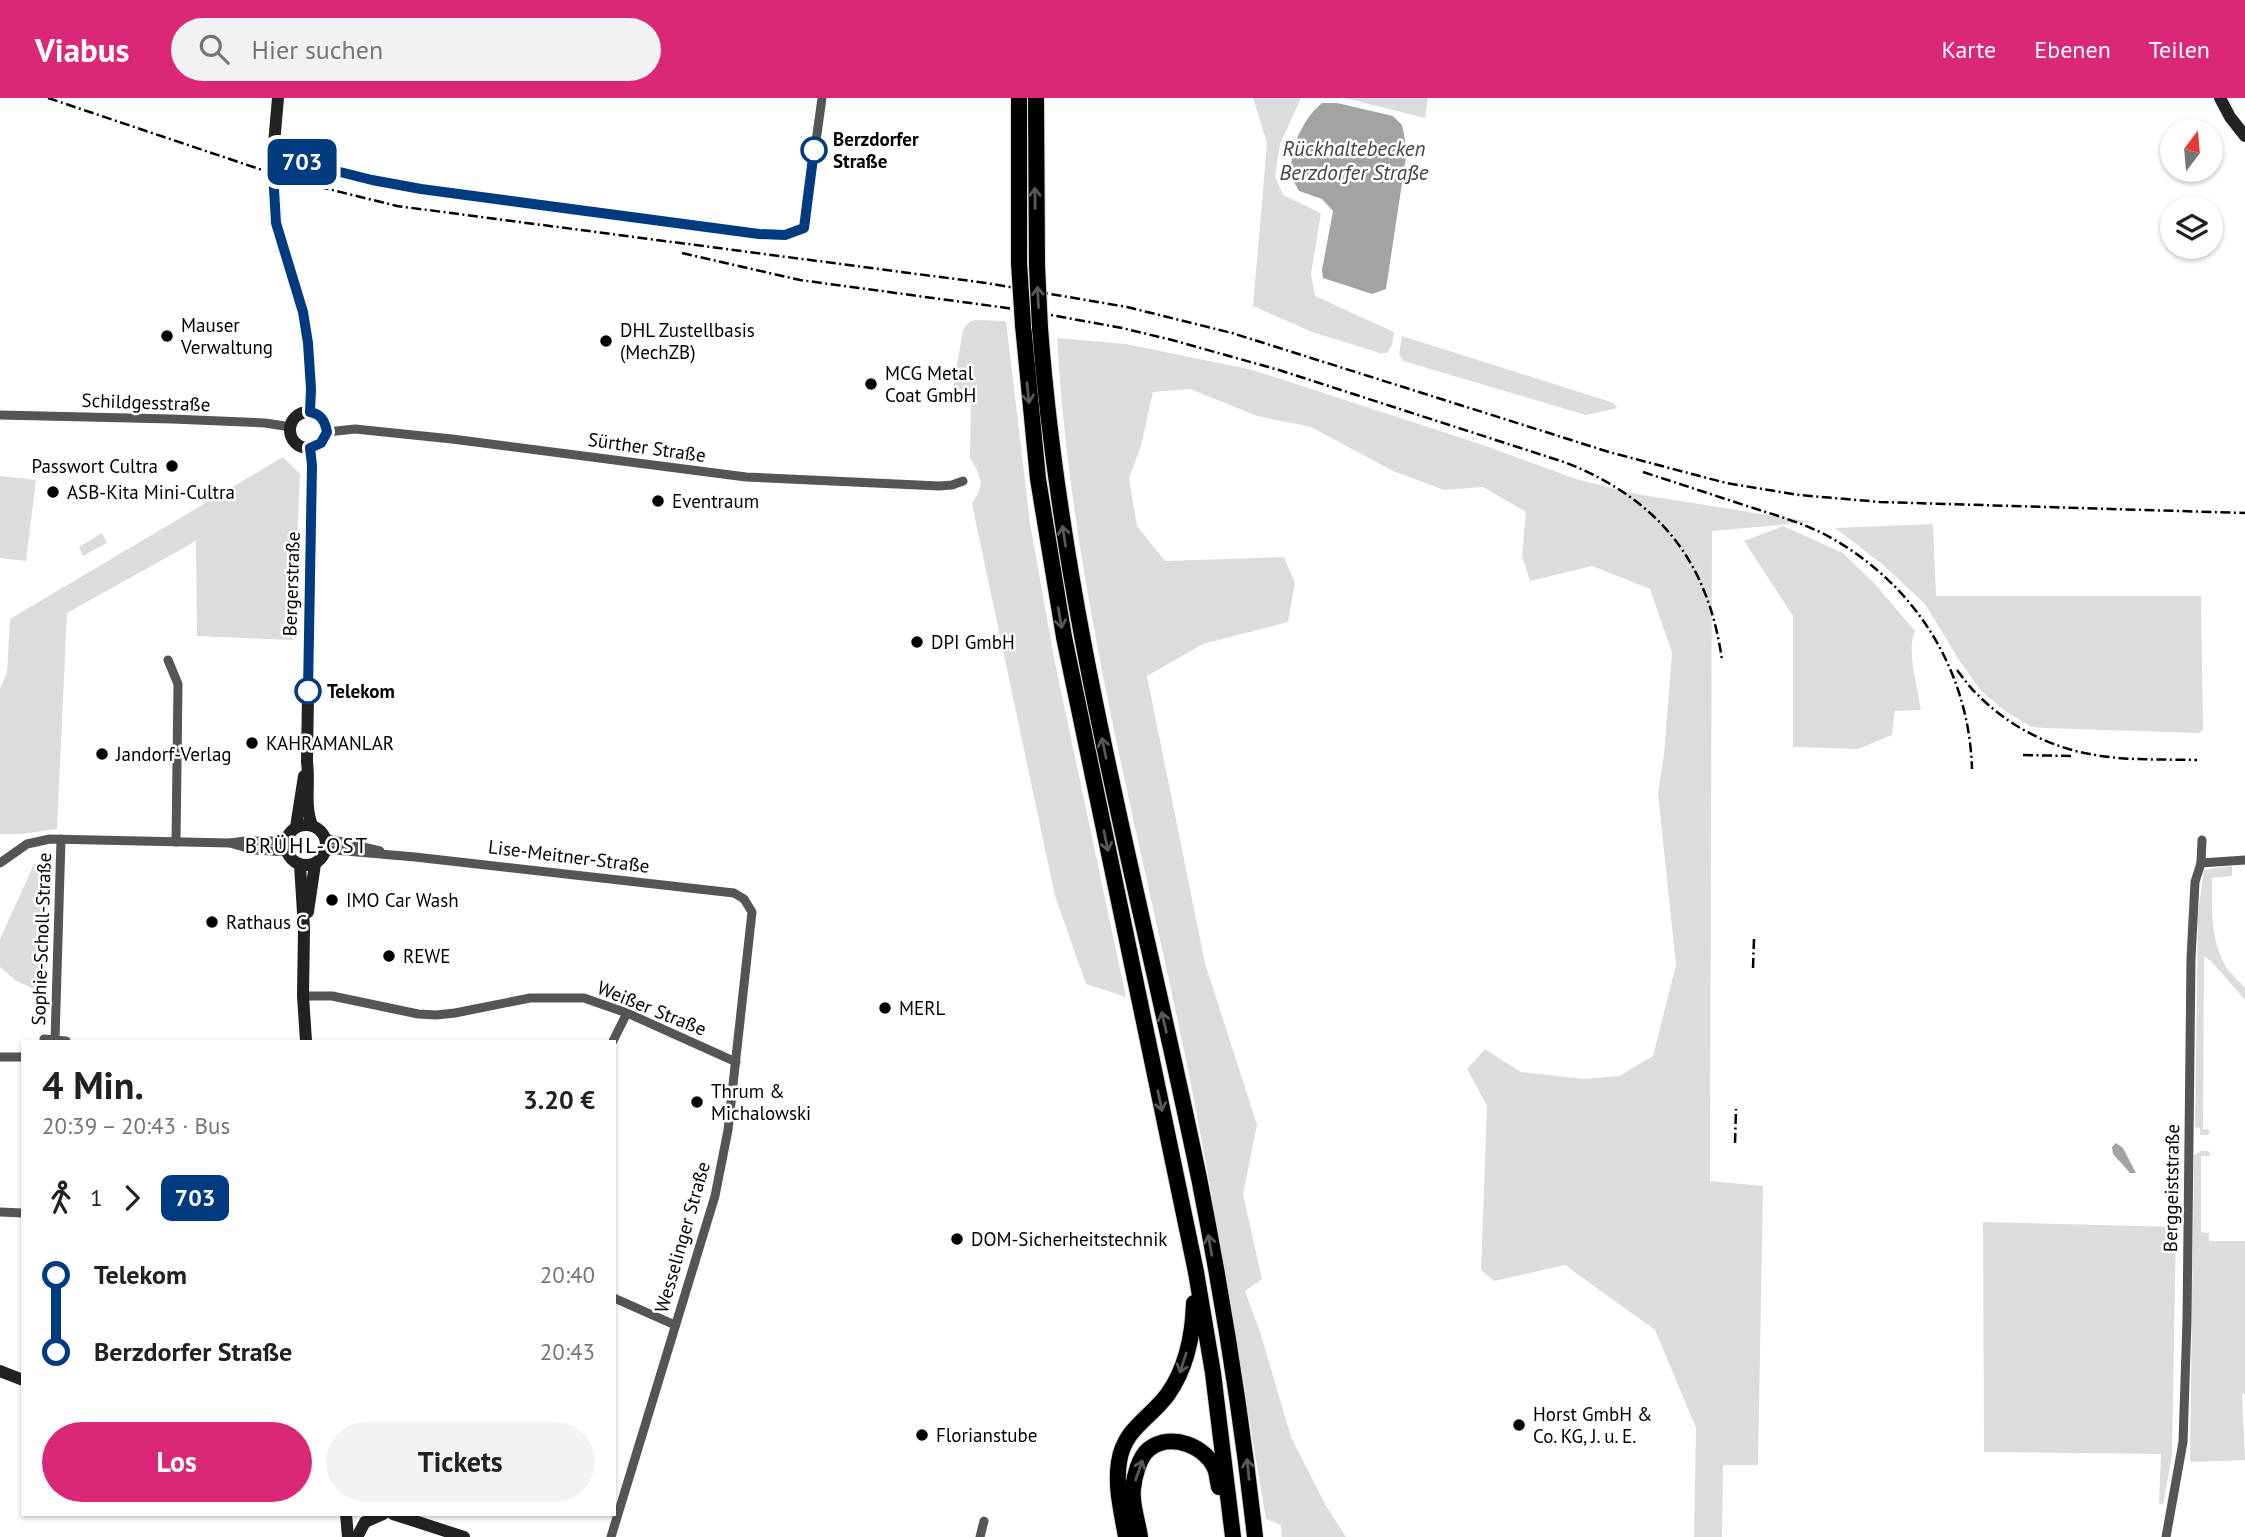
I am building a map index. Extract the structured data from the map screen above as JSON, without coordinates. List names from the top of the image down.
{
  "streets": {
    "street": [
      "Schildgesstraße",
      "Sürther Straße",
      "Bergerstraße",
      "Lise-Meitner-Straße",
      "Sophie-Scholl-Straße",
      "Weißer Straße",
      "Berggeiststraße",
      "Wesselinger Straße"
    ]
  },
  "crossings": [
    ["Schildgesstraße", "Sürther Straße"],
    ["Schildgesstraße", "Bergerstraße"],
    ["Sürther Straße", "Bergerstraße"],
    ["Bergerstraße", "Lise-Meitner-Straße"],
    ["Lise-Meitner-Straße", "Wesselinger Straße"],
    ["Weißer Straße", "Wesselinger Straße"]
  ],
  "districts": ["BRÜHL-OST"],
  "water": ["Rückhaltebecken Berzdorfer Straße"],
  "places": [
    "Berzdorfer Straße",
    "Mauser Verwaltung",
    "DHL Zustellbasis (MechZB)",
    "MCG Metal Coat GmbH",
    "Passwort Cultra",
    "ASB-Kita Mini-Cultra",
    "Eventraum",
    "DPI GmbH",
    "Telekom",
    "KAHRAMANLAR",
    "Jandorf-Verlag",
    "IMO Car Wash",
    "Rathaus C",
    "REWE",
    "MERL",
    "Thrum & Michalowski",
    "DOM-Sicherheitstechnik",
    "Horst GmbH & Co. KG, J. u. E.",
    "Florianstube"
  ],
  "lines": ["bus line 703"],
  "north": "top",
  "page": {
    "header": "Viabus",
    "search": "Hier suchen",
    "nav": ["Karte", "Ebenen", "Teilen"],
    "on_map": "703",
    "heading": ["4 Min.", "20:39 – 20:43 · Bus", "3.20 €"],
    "legs": ["1", "703"],
    "list": [
      {
        "name": "Telekom",
        "value": "20:40"
      },
      {
        "name": "Berzdorfer Straße",
        "value": "20:43"
      }
    ],
    "buttons": ["Los", "Tickets"]
  }
}
